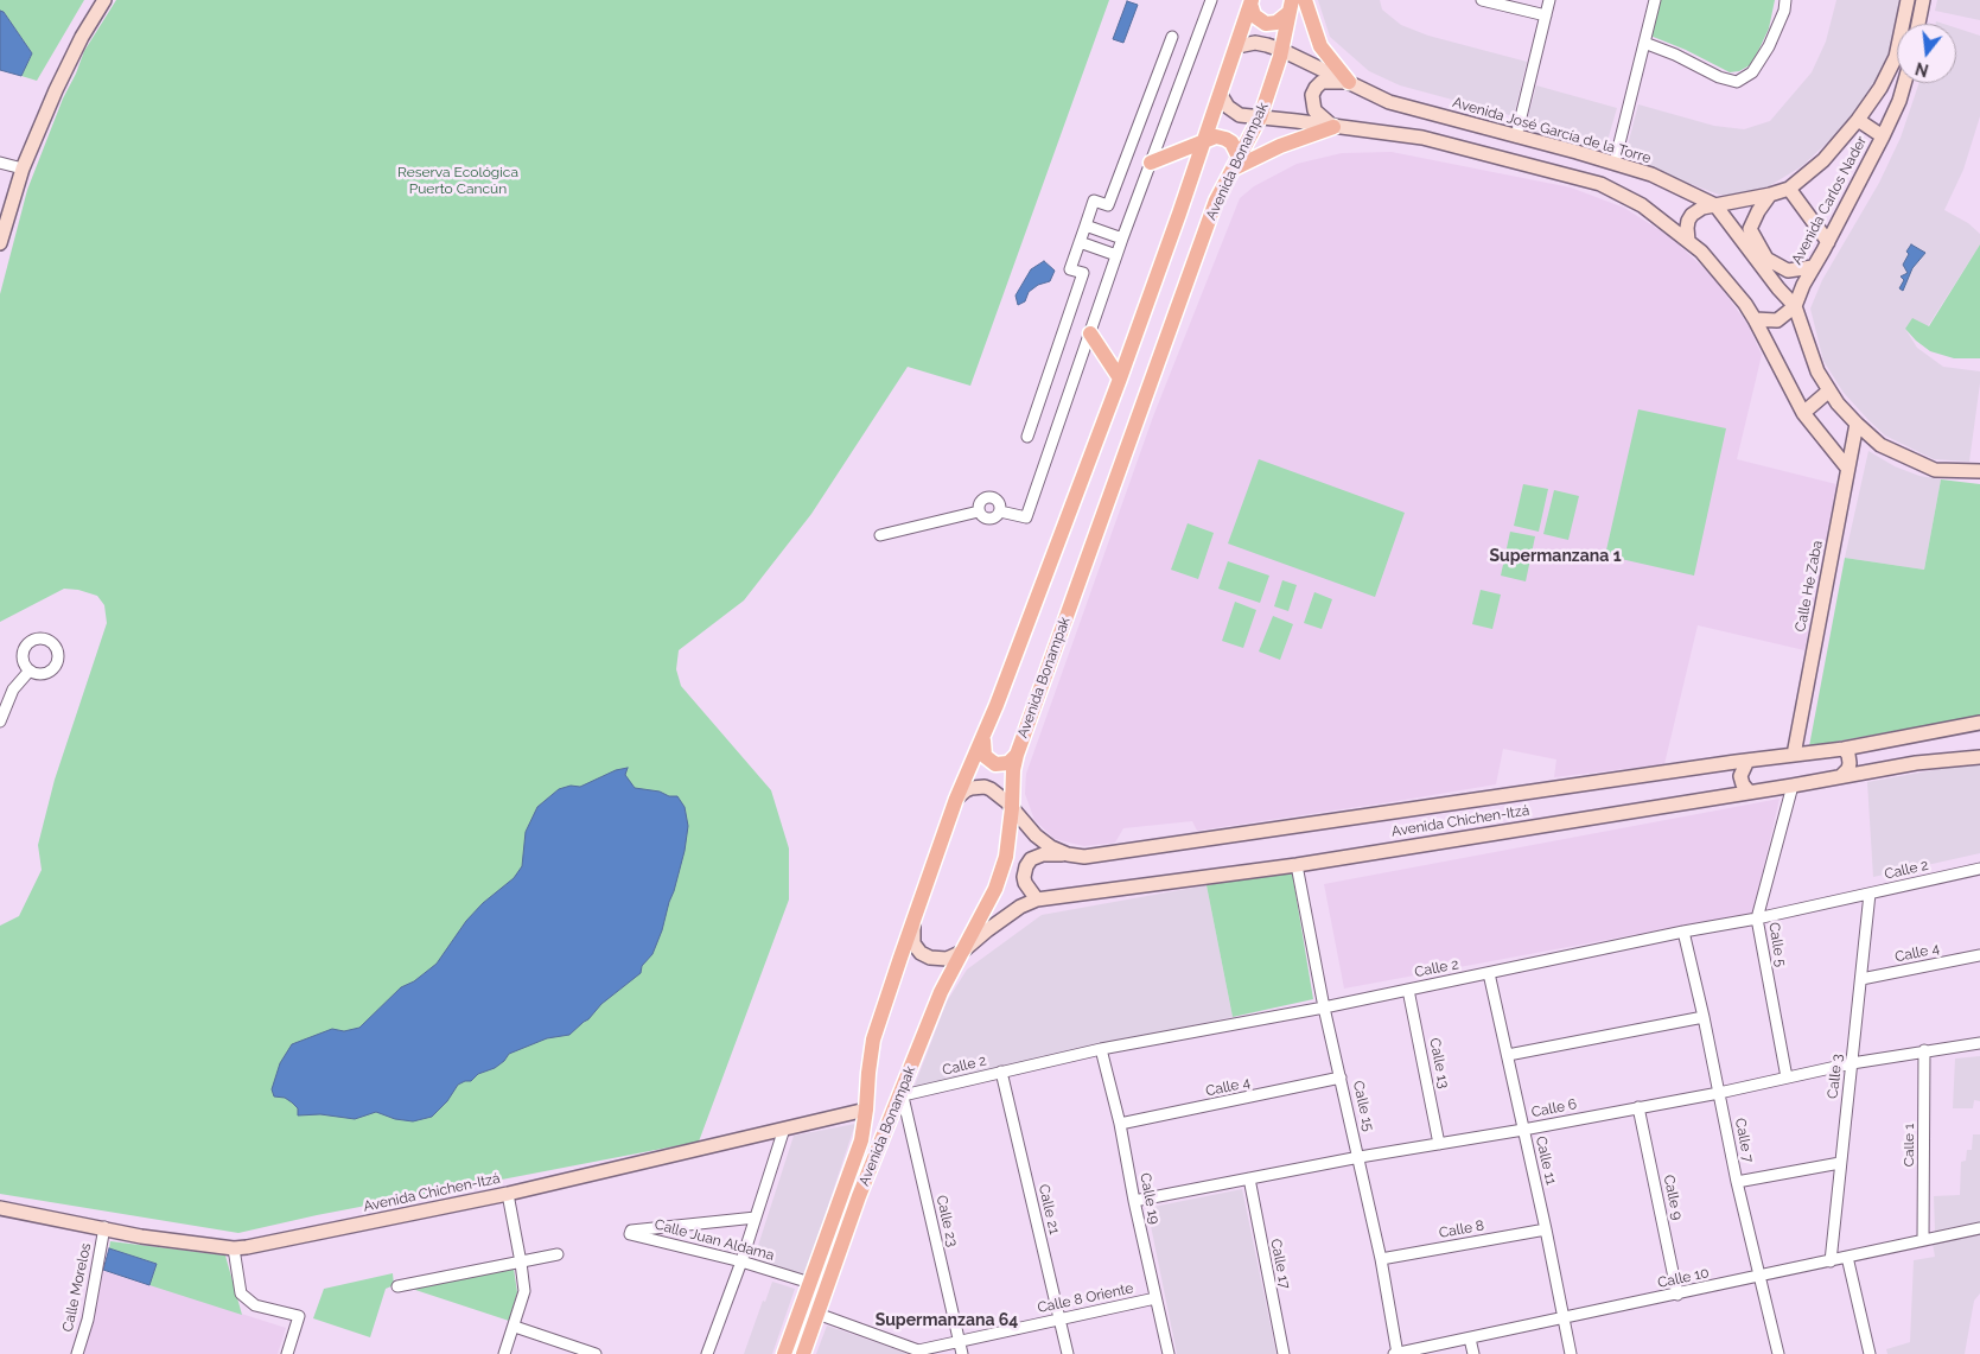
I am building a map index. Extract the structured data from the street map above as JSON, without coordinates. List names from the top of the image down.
{
  "streets": {
    "main road": ["Avenida Bonampak"],
    "street": [
      "Avenida José García de la Torre",
      "Avenida Carlos Nader",
      "Calle He Zaba",
      "Avenida Chichen-Itzá",
      "Calle 2",
      "Calle 5",
      "Calle 4",
      "Calle 13",
      "Calle 3",
      "Calle 15",
      "Calle 6",
      "Calle 7",
      "Calle 1",
      "Calle 11",
      "Calle 9",
      "Calle 19",
      "Calle 21",
      "Calle 23",
      "Calle 8",
      "Calle Juan Aldama",
      "Calle 17",
      "Calle 10",
      "Calle Morelos",
      "Calle 8 Oriente"
    ]
  },
  "crossings": [
    ["Avenida José García de la Torre", "Avenida Bonampak"],
    ["Avenida José García de la Torre", "Avenida Carlos Nader"],
    ["Avenida José García de la Torre", "Calle He Zaba"],
    ["Avenida Bonampak", "Avenida Chichen-Itzá"],
    ["Avenida Bonampak", "Calle 2"],
    ["Avenida Bonampak", "Calle 23"],
    ["Avenida Bonampak", "Calle Juan Aldama"],
    ["Avenida Bonampak", "Calle 8 Oriente"],
    ["Calle He Zaba", "Avenida Chichen-Itzá"],
    ["Avenida Chichen-Itzá", "Calle 5"],
    ["Avenida Chichen-Itzá", "Calle 15"],
    ["Avenida Chichen-Itzá", "Calle Morelos"],
    ["Calle 2", "Calle 5"],
    ["Calle 2", "Calle 13"],
    ["Calle 2", "Calle 3"],
    ["Calle 2", "Calle 15"],
    ["Calle 2", "Calle 7"],
    ["Calle 2", "Calle 11"],
    ["Calle 2", "Calle 19"],
    ["Calle 2", "Calle 21"],
    ["Calle 2", "Calle 23"],
    ["Calle 5", "Calle 6"],
    ["Calle 4", "Calle 3"],
    ["Calle 4", "Calle 15"],
    ["Calle 4", "Calle 19"],
    ["Calle 13", "Calle 6"],
    ["Calle 3", "Calle 6"],
    ["Calle 3", "Calle 10"],
    ["Calle 15", "Calle 6"],
    ["Calle 15", "Calle 8"],
    ["Calle 15", "Calle 10"],
    ["Calle 6", "Calle 7"],
    ["Calle 6", "Calle 1"],
    ["Calle 6", "Calle 11"],
    ["Calle 6", "Calle 9"],
    ["Calle 6", "Calle 19"],
    ["Calle 6", "Calle 17"],
    ["Calle 7", "Calle 10"],
    ["Calle 1", "Calle 10"],
    ["Calle 11", "Calle 8"],
    ["Calle 11", "Calle 10"],
    ["Calle 9", "Calle 10"],
    ["Calle 19", "Calle 8 Oriente"],
    ["Calle 21", "Calle 8 Oriente"],
    ["Calle 23", "Calle 8 Oriente"]
  ],
  "districts": ["Supermanzana 1", "Supermanzana 64"],
  "parks": ["Reserva Ecológica Puerto Cancún"],
  "north": "bottom"
}
